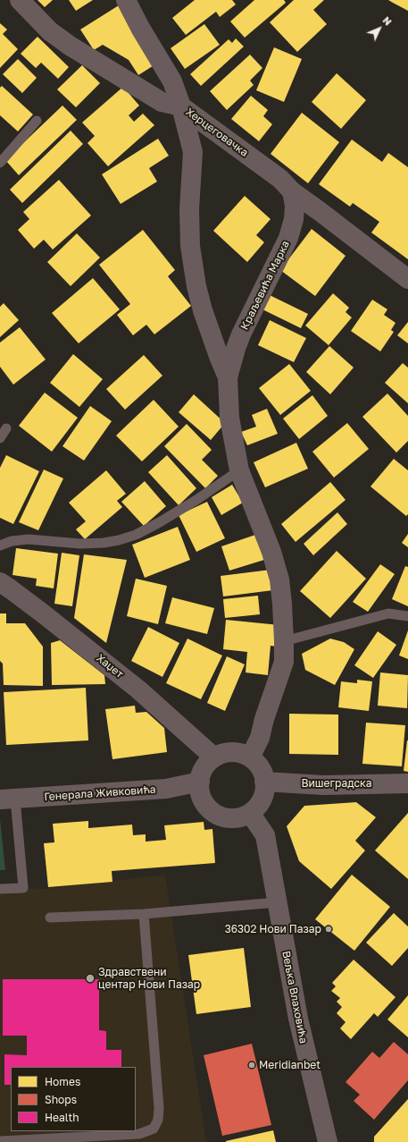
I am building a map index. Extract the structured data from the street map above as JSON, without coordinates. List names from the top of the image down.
{
  "streets": {
    "street": [
      "Херцеговачка",
      "Краљевића Марка",
      "Хаџет",
      "Вишеградска",
      "Генерала Живковића",
      "Вељка Влаховића"
    ]
  },
  "crossings": [
    ["Херцеговачка", "Краљевића Марка"],
    ["Краљевића Марка", "Хаџет"],
    ["Краљевића Марка", "Вишеградска"],
    ["Краљевића Марка", "Генерала Живковића"],
    ["Краљевића Марка", "Вељка Влаховића"],
    ["Хаџет", "Вишеградска"],
    ["Хаџет", "Генерала Живковића"],
    ["Хаџет", "Вељка Влаховића"],
    ["Вишеградска", "Генерала Живковића"],
    ["Вишеградска", "Вељка Влаховића"],
    ["Генерала Живковића", "Вељка Влаховића"]
  ],
  "places": ["36302 Нови Пазар", "Здравствени центар Нови Пазар", "Meridianbet"],
  "legend": ["Homes", "Shops", "Health"],
  "north": "top right"
}
